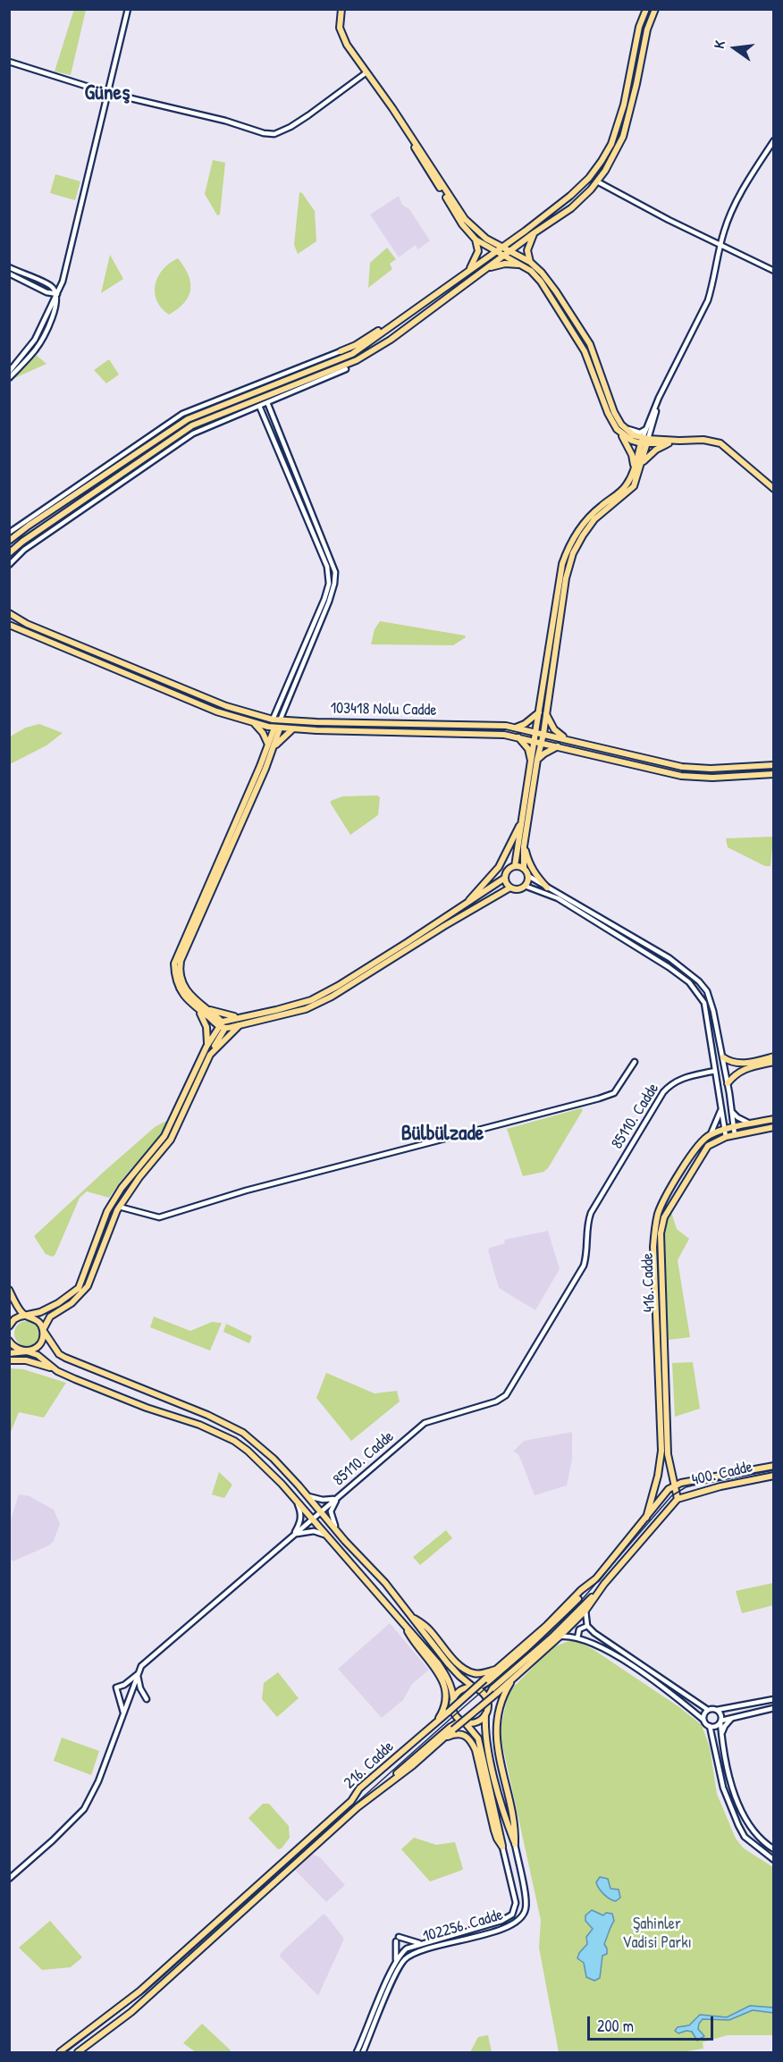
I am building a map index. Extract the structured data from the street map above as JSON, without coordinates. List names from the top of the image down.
{
  "streets": {
    "main road": [
      "103418 Nolu Cadde",
      "416. Cadde",
      "400. Cadde",
      "216. Cadde"
    ],
    "street": ["85110. Cadde", "102256. Cadde"]
  },
  "crossings": [
    ["416. Cadde", "400. Cadde"],
    ["416. Cadde", "216. Cadde"],
    ["400. Cadde", "216. Cadde"]
  ],
  "districts": ["Güneş", "Bülbülzade"],
  "parks": ["Şahinler Vadisi Parkı"],
  "scale_bar": "200 m",
  "north": "left"
}
